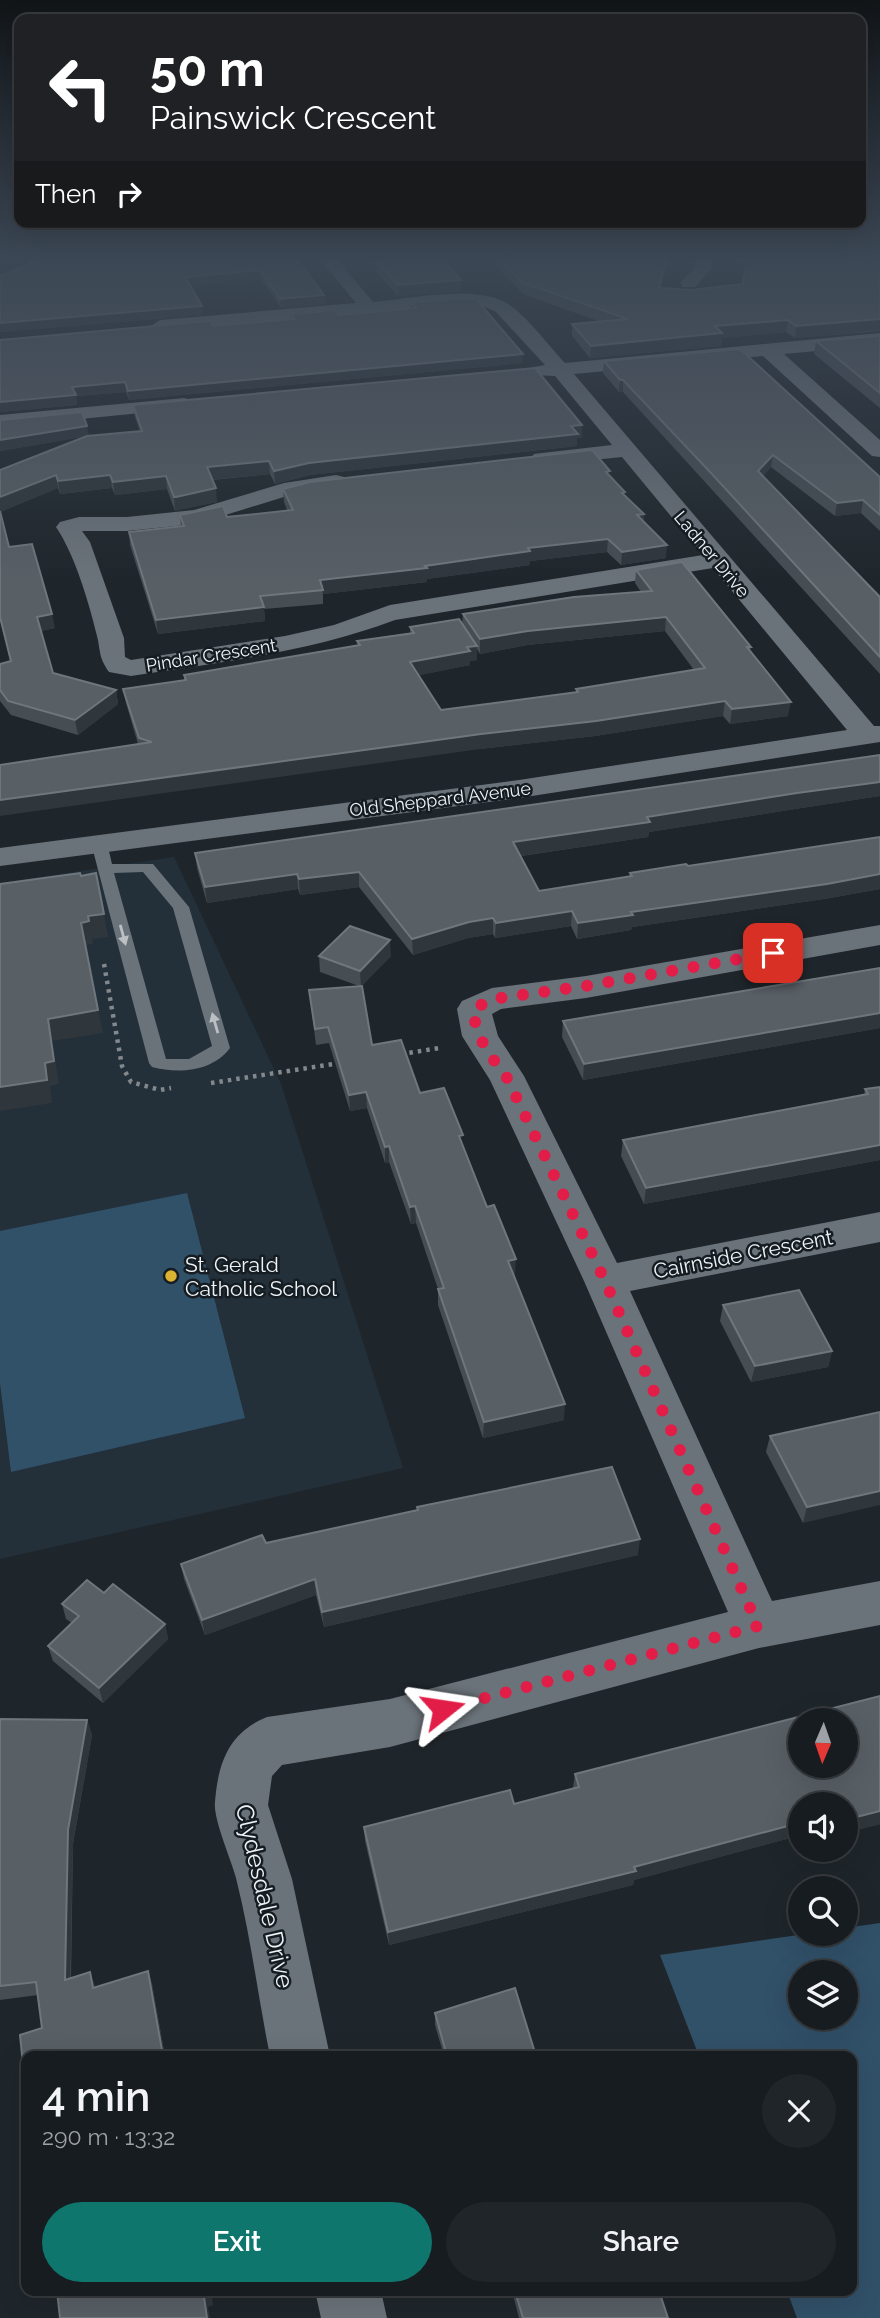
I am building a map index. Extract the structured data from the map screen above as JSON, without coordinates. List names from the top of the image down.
{
  "streets": {
    "street": [
      "Ladner Drive",
      "Pindar Crescent",
      "Old Sheppard Avenue",
      "Cairnside Crescent",
      "Clydesdale Drive"
    ]
  },
  "crossings": [
    ["Ladner Drive", "Pindar Crescent"],
    ["Ladner Drive", "Old Sheppard Avenue"]
  ],
  "places": ["St. Gerald Catholic School"],
  "north": "bottom",
  "page": {
    "turn": ["50 m", "Painswick Crescent"],
    "then": "Then",
    "heading": ["4 min", "290 m · 13:32"],
    "buttons": ["Exit", "Share"]
  }
}
